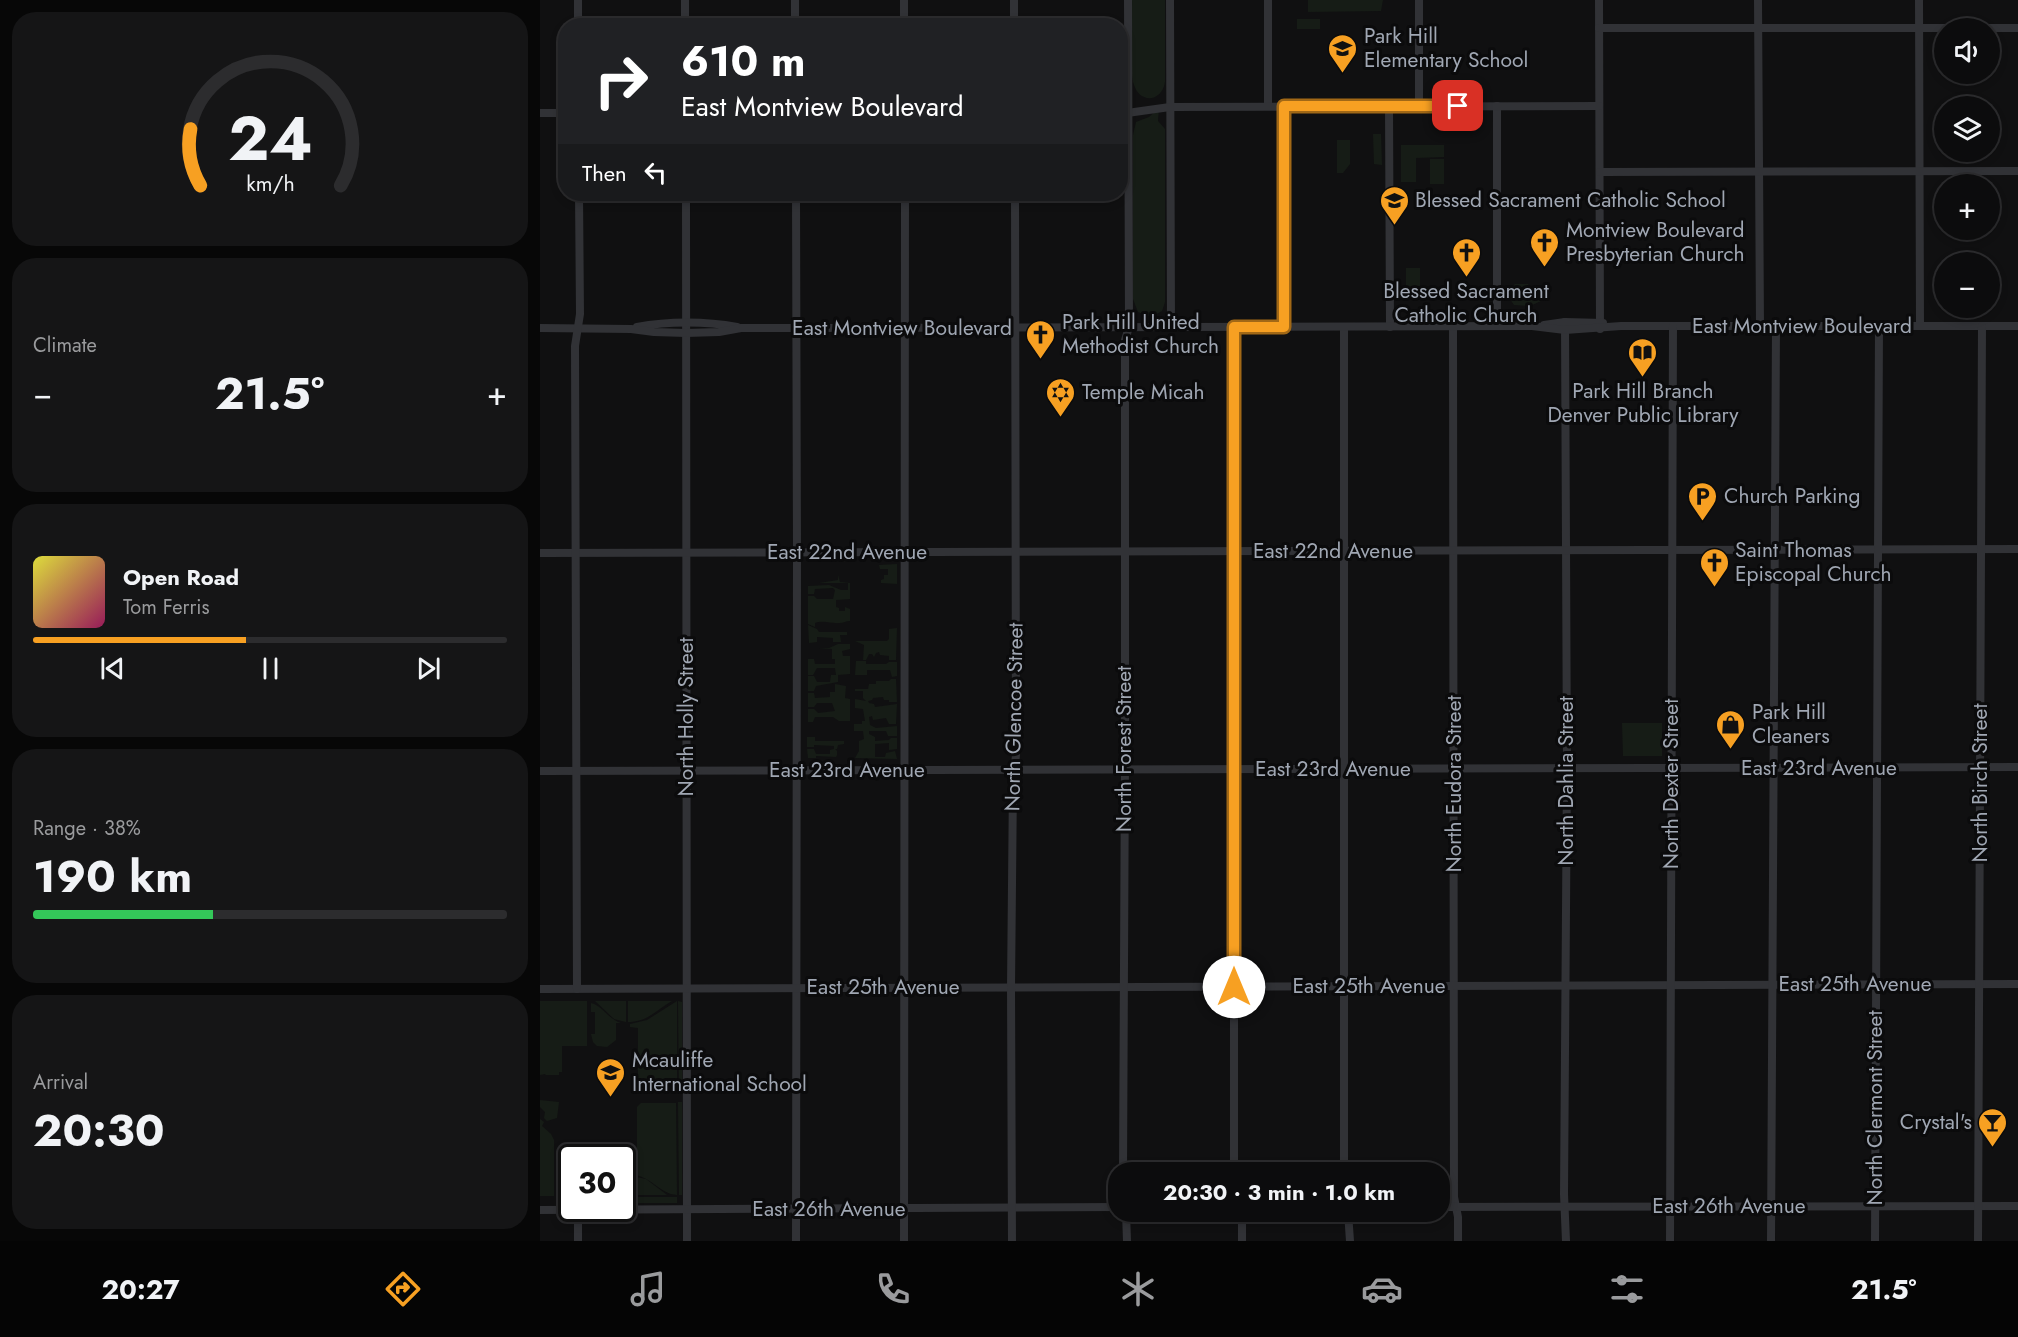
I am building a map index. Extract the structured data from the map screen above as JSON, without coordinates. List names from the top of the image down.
{
  "streets": {
    "street": [
      "East Montview Boulevard",
      "East 22nd Avenue",
      "North Holly Street",
      "North Glencoe Street",
      "North Forest Street",
      "East 23rd Avenue",
      "North Dahlia Street",
      "North Birch Street",
      "North Eudora Street",
      "North Dexter Street",
      "East 25th Avenue",
      "North Clermont Street",
      "East 26th Avenue"
    ]
  },
  "crossings": [
    ["East Montview Boulevard", "North Holly Street"],
    ["East Montview Boulevard", "North Glencoe Street"],
    ["East Montview Boulevard", "North Forest Street"],
    ["East Montview Boulevard", "North Dahlia Street"],
    ["East Montview Boulevard", "North Birch Street"],
    ["East Montview Boulevard", "North Eudora Street"],
    ["East Montview Boulevard", "North Dexter Street"],
    ["East Montview Boulevard", "North Clermont Street"],
    ["East 22nd Avenue", "North Holly Street"],
    ["East 22nd Avenue", "North Glencoe Street"],
    ["East 22nd Avenue", "North Forest Street"],
    ["East 22nd Avenue", "North Dahlia Street"],
    ["East 22nd Avenue", "North Birch Street"],
    ["East 22nd Avenue", "North Eudora Street"],
    ["East 22nd Avenue", "North Dexter Street"],
    ["East 22nd Avenue", "North Clermont Street"],
    ["North Holly Street", "East 23rd Avenue"],
    ["North Holly Street", "East 25th Avenue"],
    ["North Holly Street", "East 26th Avenue"],
    ["North Glencoe Street", "East 23rd Avenue"],
    ["North Glencoe Street", "East 25th Avenue"],
    ["North Glencoe Street", "East 26th Avenue"],
    ["North Forest Street", "East 23rd Avenue"],
    ["North Forest Street", "East 25th Avenue"],
    ["East 23rd Avenue", "North Dahlia Street"],
    ["East 23rd Avenue", "North Birch Street"],
    ["East 23rd Avenue", "North Eudora Street"],
    ["East 23rd Avenue", "North Dexter Street"],
    ["East 23rd Avenue", "North Clermont Street"],
    ["North Dahlia Street", "East 25th Avenue"],
    ["North Dahlia Street", "East 26th Avenue"],
    ["North Birch Street", "East 25th Avenue"],
    ["North Birch Street", "East 26th Avenue"],
    ["North Eudora Street", "East 25th Avenue"],
    ["North Eudora Street", "East 26th Avenue"],
    ["North Dexter Street", "East 25th Avenue"],
    ["North Dexter Street", "East 26th Avenue"],
    ["East 25th Avenue", "North Clermont Street"],
    ["North Clermont Street", "East 26th Avenue"]
  ],
  "places": {
    "school or university": ["Park Hill Elementary School", "Blessed Sacrament Catholic School", "Mcauliffe International School"],
    "church": [
      "Montview Boulevard Presbyterian Church",
      "Blessed Sacrament Catholic Church",
      "Park Hill United Methodist Church",
      "Saint Thomas Episcopal Church"
    ],
    "library": ["Park Hill Branch Denver Public Library"],
    "synagogue": ["Temple Micah"],
    "parking": ["Church Parking"],
    "shop": ["Park Hill Cleaners"],
    "bar": ["Crystal's"]
  },
  "page": {
    "map_buttons": ["+", "−"],
    "turn": ["610 m", "East Montview Boulevard"],
    "then": "Then",
    "tile": [
      "Climate",
      ["Range · 38%", "190 km"],
      ["Arrival", "20:30"]
    ],
    "heat": ["−", "21.5°", "+"],
    "song": ["Open Road", "Tom Ferris"],
    "limit": "30",
    "trip": "20:30 · 3 min · 1.0 km",
    "tabs": ["20:27", "21.5°"],
    "gauge": ["24", "km/h"]
  }
}
